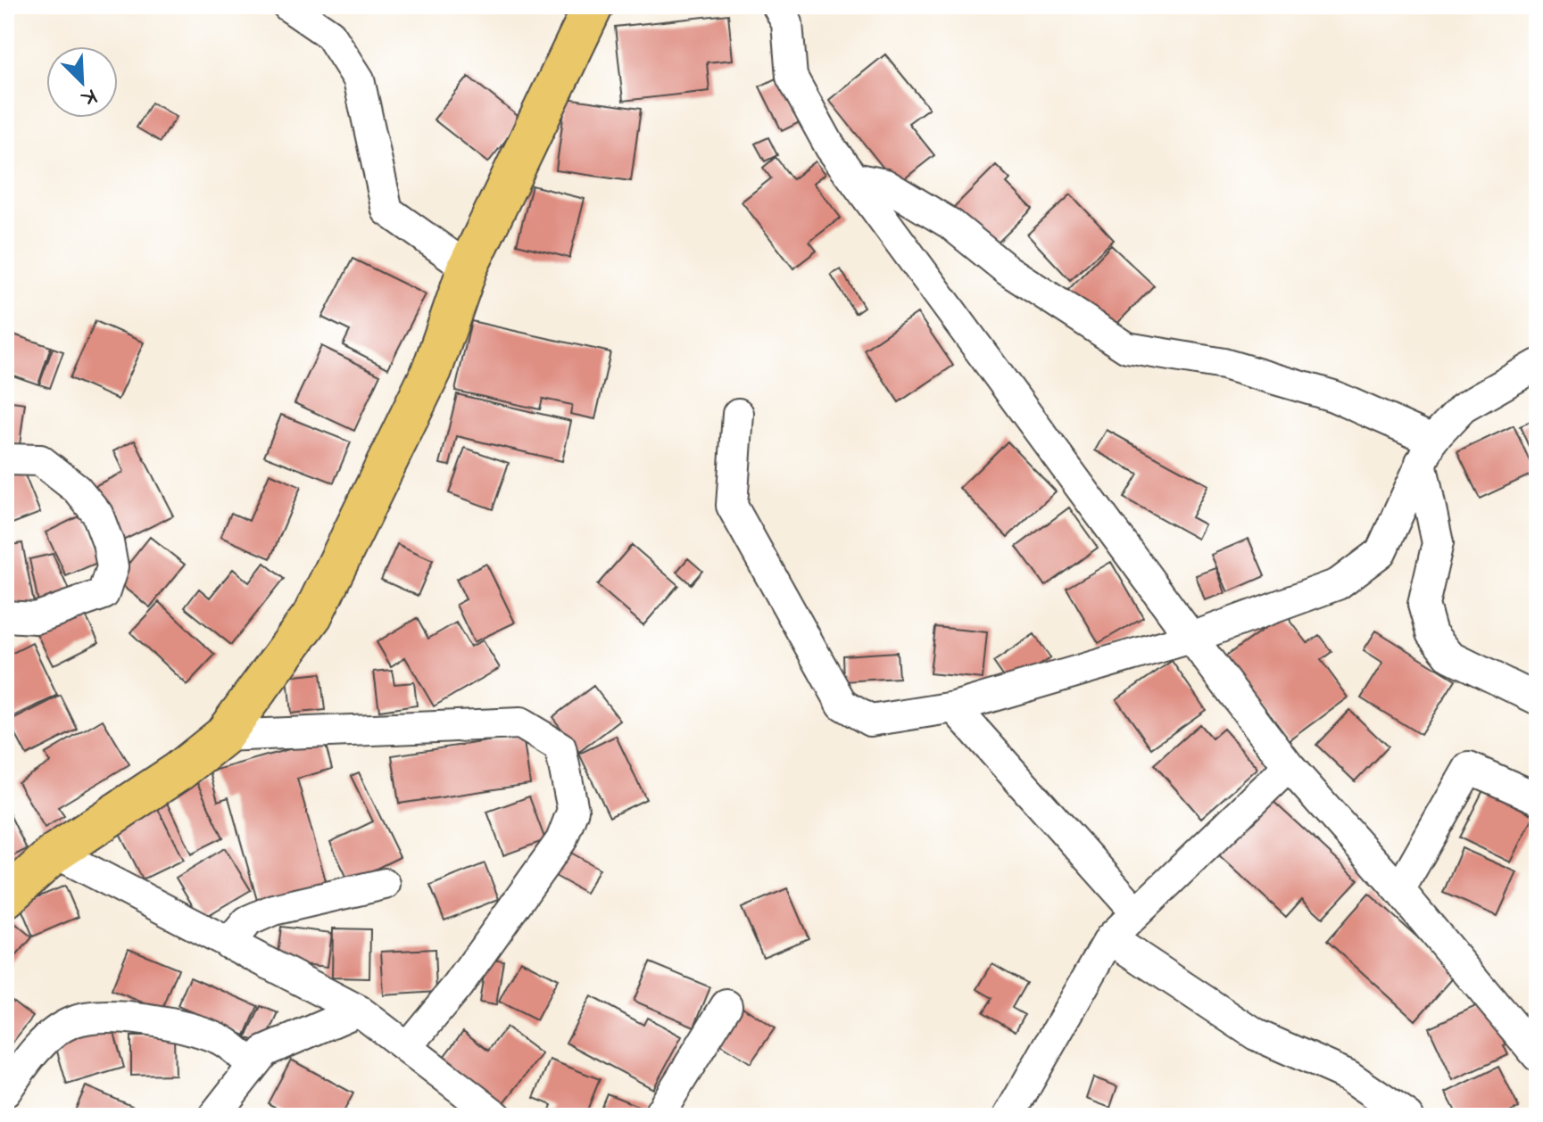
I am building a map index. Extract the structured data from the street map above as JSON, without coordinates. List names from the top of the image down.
{
  "north": "bottom right"
}
